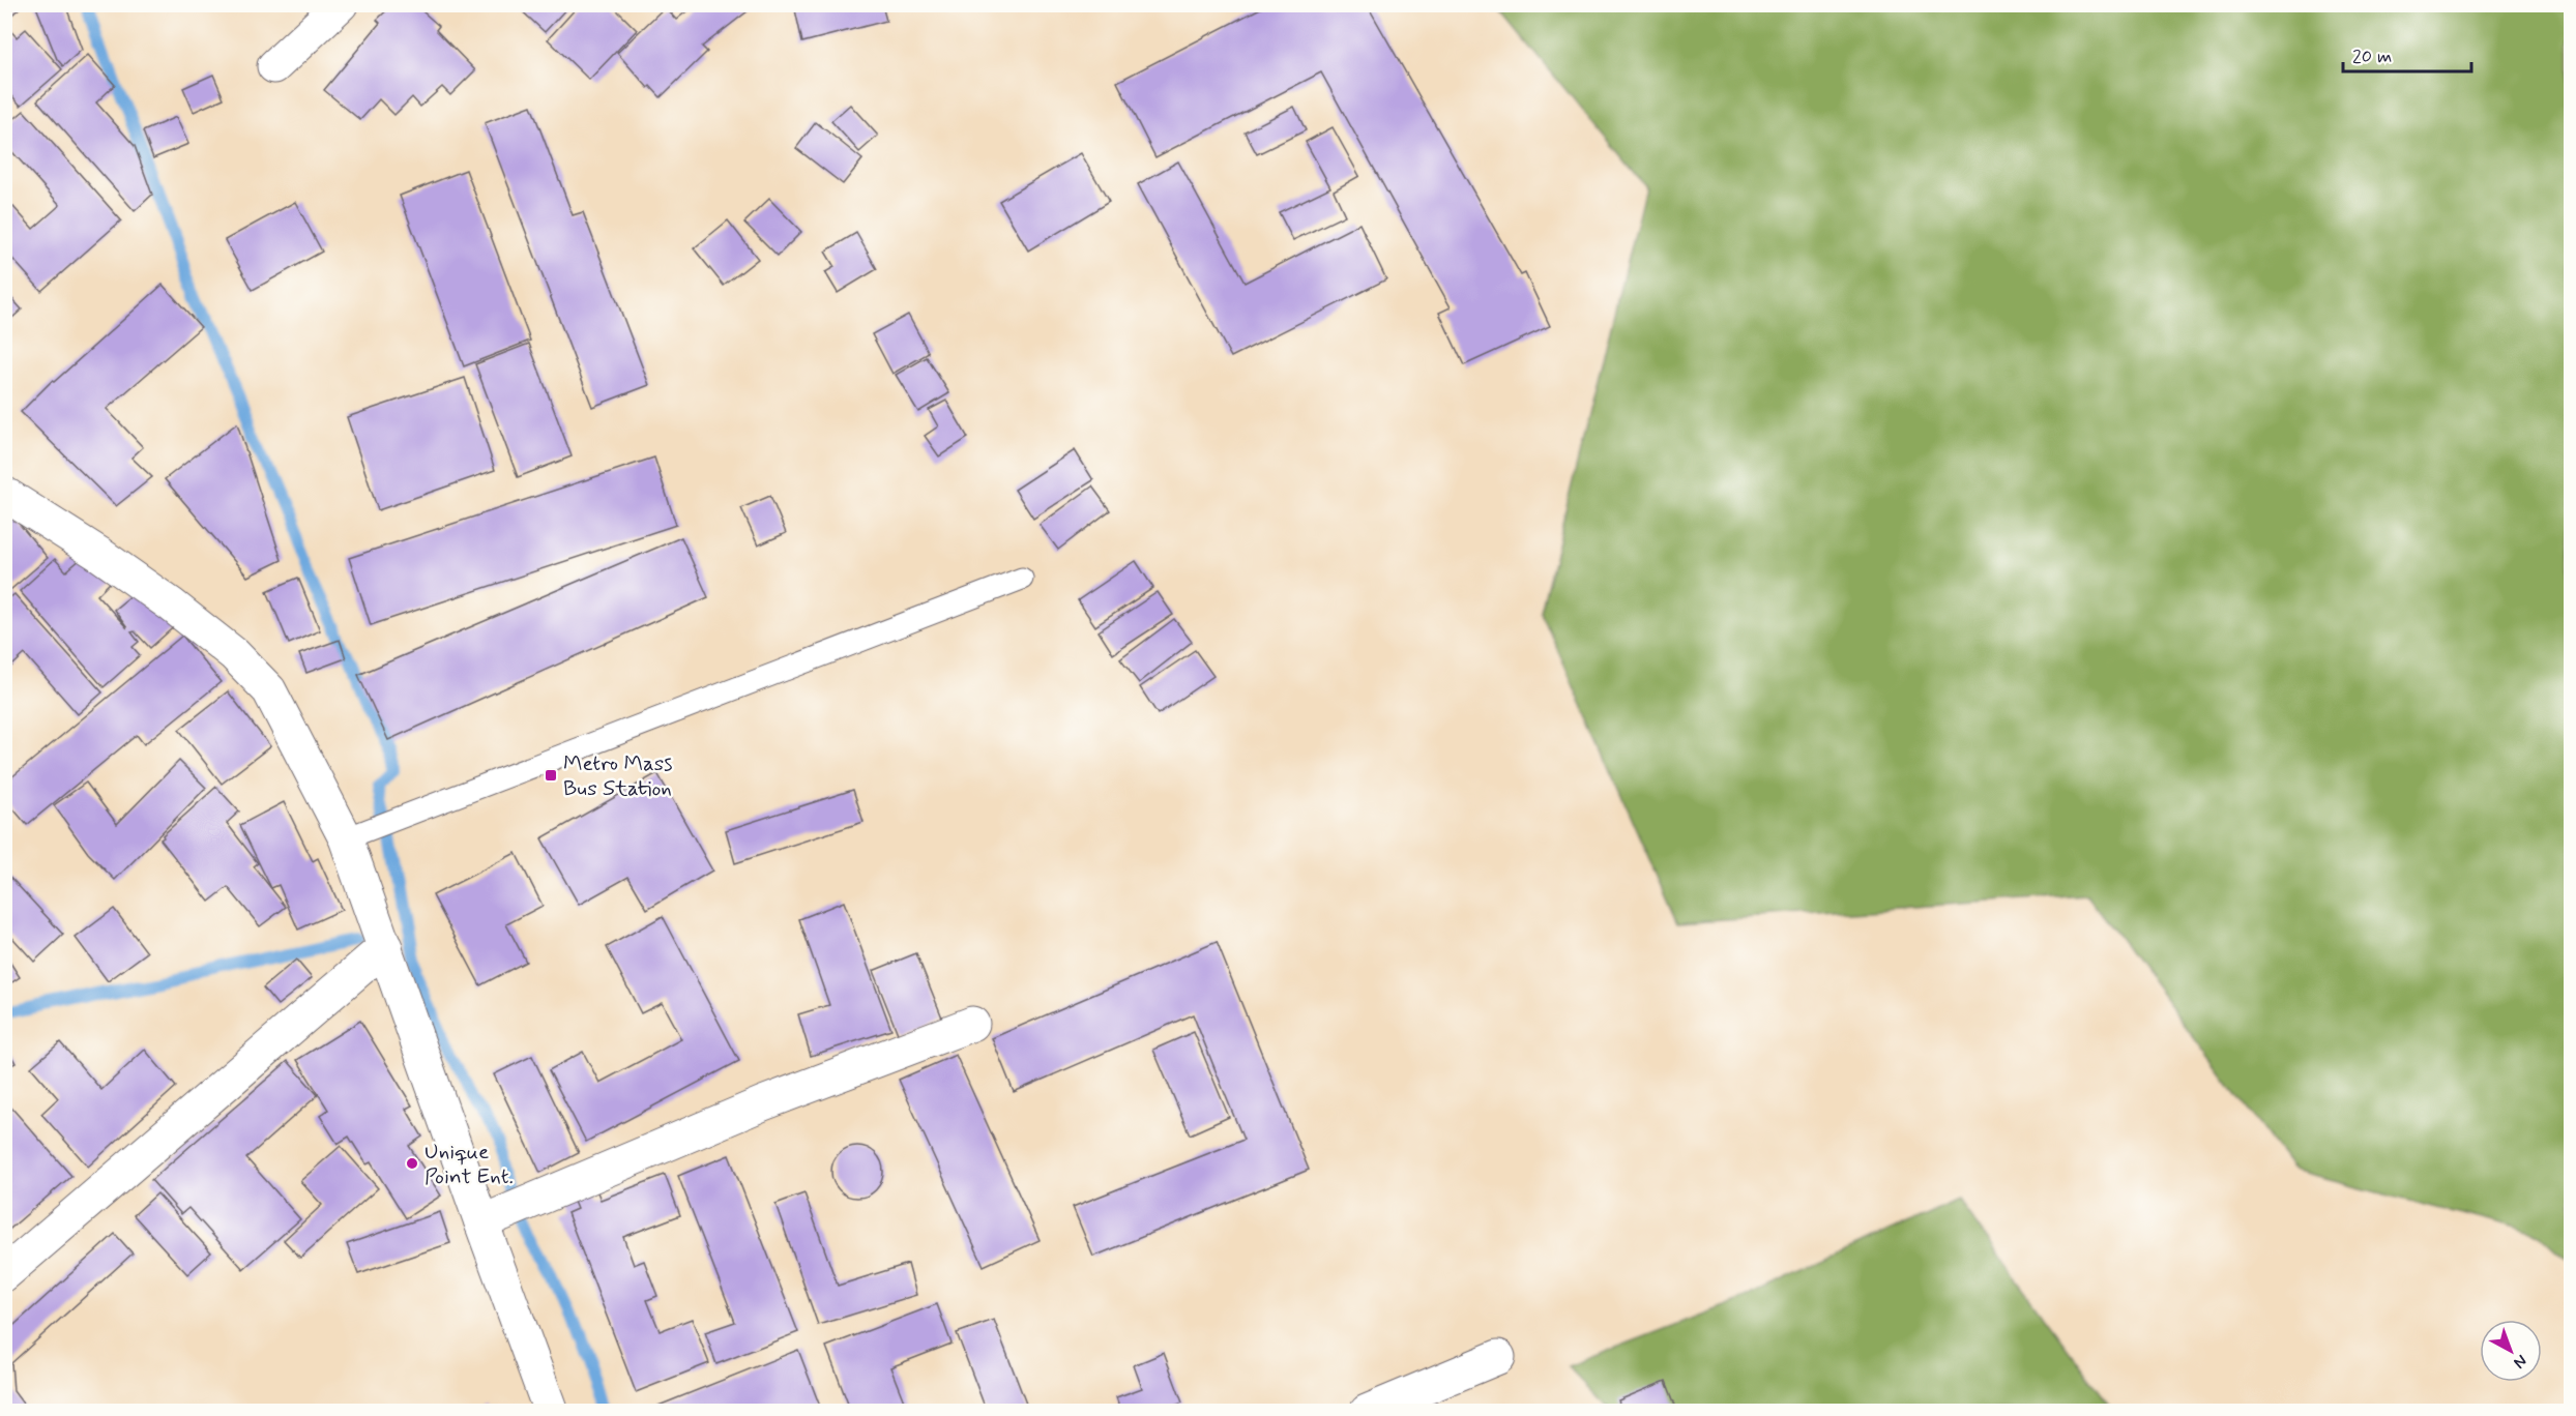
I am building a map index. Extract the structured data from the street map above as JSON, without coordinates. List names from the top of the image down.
{
  "places": {
    "transit": ["Metro Mass Bus Station"],
    "other": ["Unique Point Ent."]
  },
  "scale_bar": "20 m",
  "north": "bottom right"
}
